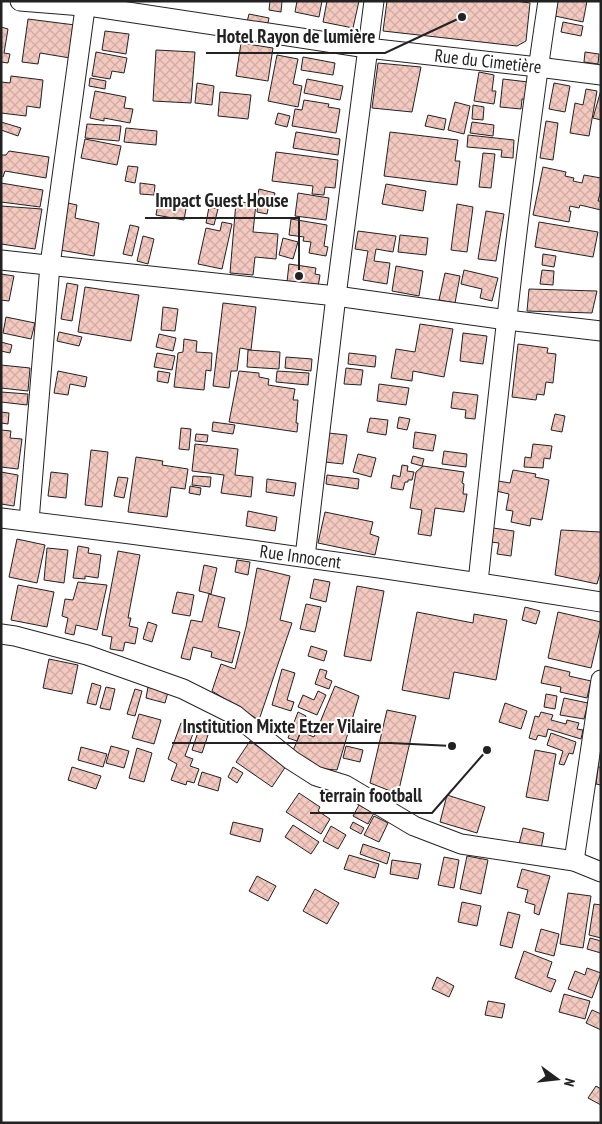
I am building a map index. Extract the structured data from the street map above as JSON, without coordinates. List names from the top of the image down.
{
  "streets": {
    "street": ["Rue du Cimetière", "Rue Innocent"]
  },
  "places": [
    "Hotel Rayon de lumière",
    "Impact Guest House",
    "Institution Mixte Etzer Vilaire",
    "terrain football"
  ],
  "north": "right"
}
